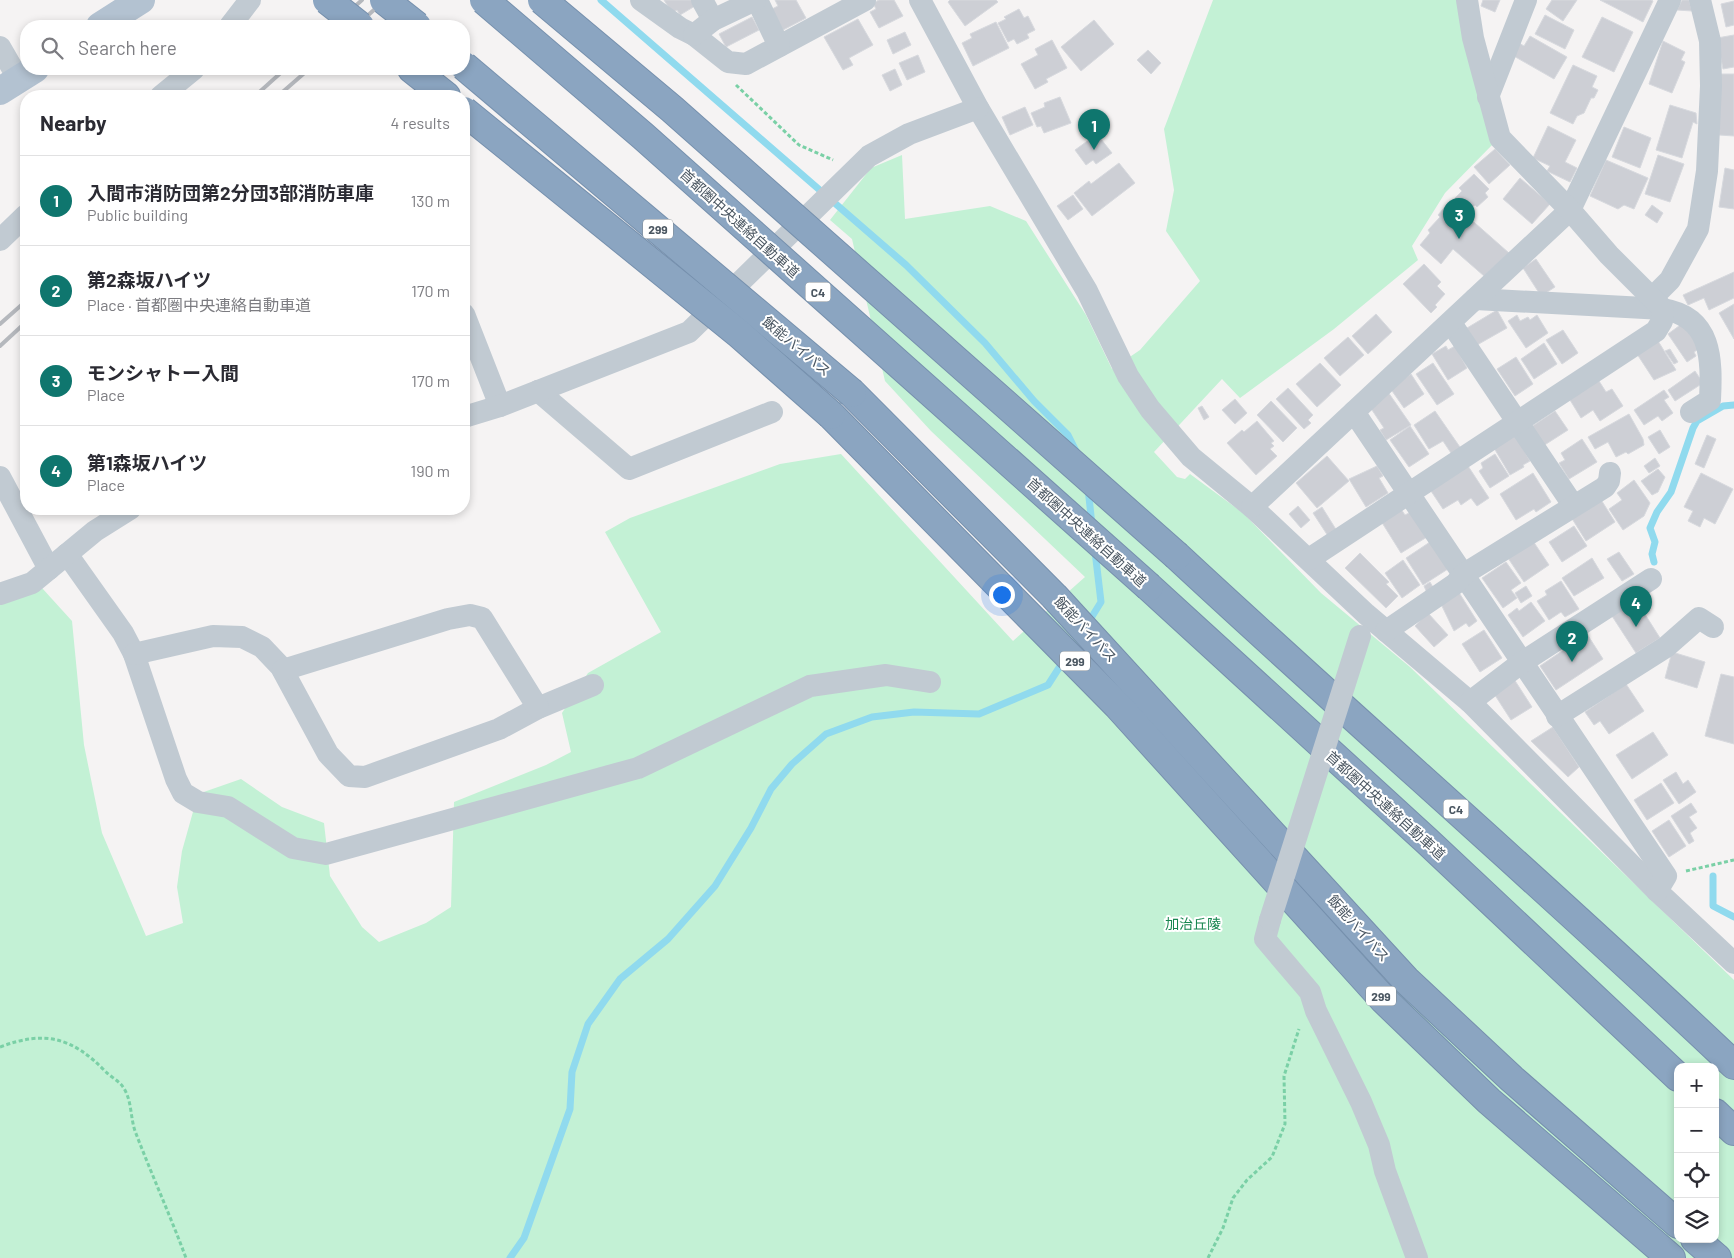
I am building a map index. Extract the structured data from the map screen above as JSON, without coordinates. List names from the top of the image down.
{
  "streets": {
    "highway": [
      "首都圏中央連絡自動車道",
      "299",
      "C4",
      "飯能バイパス"
    ]
  },
  "parks": ["加治丘陵"],
  "page": {
    "search": "Search here",
    "heading": ["Nearby", "4 results"],
    "pins": [
      "1",
      "3",
      "4",
      "2"
    ],
    "list": [
      {
        "mark": "1",
        "name": "入間市消防団第2分団3部消防車庫",
        "note": "Public building",
        "value": "130 m"
      },
      {
        "mark": "2",
        "name": "第2森坂ハイツ",
        "note": "Place · 首都圏中央連絡自動車道",
        "value": "170 m"
      },
      {
        "mark": "3",
        "name": "モンシャトー入間",
        "note": "Place",
        "value": "170 m"
      },
      {
        "mark": "4",
        "name": "第1森坂ハイツ",
        "note": "Place",
        "value": "190 m"
      }
    ],
    "map_buttons": ["+", "−"]
  }
}
